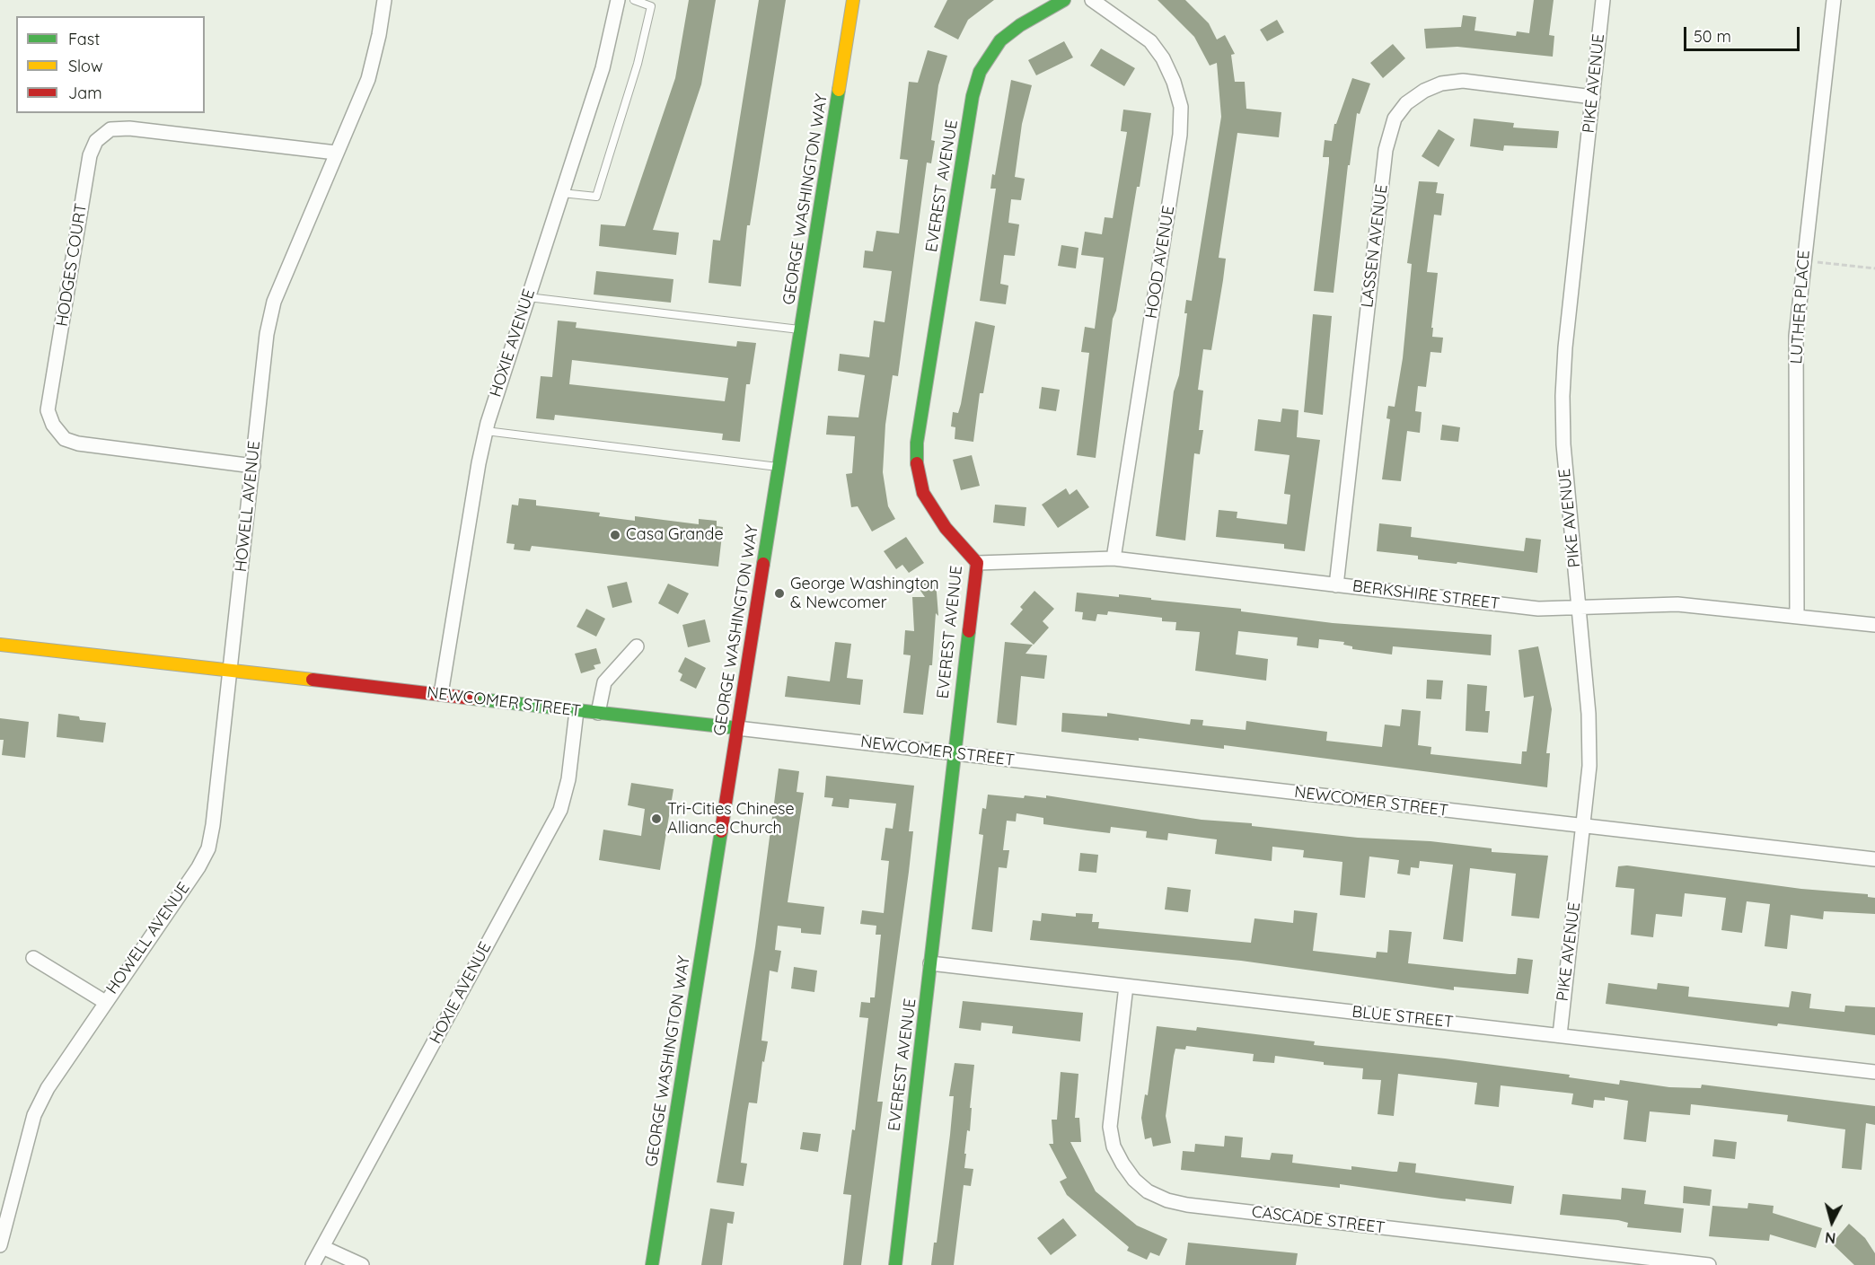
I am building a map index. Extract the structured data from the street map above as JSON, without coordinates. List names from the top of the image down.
{
  "streets": {
    "street": [
      "PIKE AVENUE",
      "EVEREST AVENUE",
      "GEORGE WASHINGTON WAY",
      "LASSEN AVENUE",
      "HOOD AVENUE",
      "HODGES COURT",
      "LUTHER PLACE",
      "HOXIE AVENUE",
      "HOWELL AVENUE",
      "BERKSHIRE STREET",
      "NEWCOMER STREET",
      "BLUE STREET",
      "CASCADE STREET"
    ]
  },
  "crossings": [
    ["PIKE AVENUE", "LASSEN AVENUE"],
    ["PIKE AVENUE", "BERKSHIRE STREET"],
    ["PIKE AVENUE", "NEWCOMER STREET"],
    ["PIKE AVENUE", "BLUE STREET"],
    ["EVEREST AVENUE", "BERKSHIRE STREET"],
    ["EVEREST AVENUE", "NEWCOMER STREET"],
    ["EVEREST AVENUE", "BLUE STREET"],
    ["GEORGE WASHINGTON WAY", "NEWCOMER STREET"],
    ["LASSEN AVENUE", "BERKSHIRE STREET"],
    ["HOOD AVENUE", "BERKSHIRE STREET"],
    ["HODGES COURT", "HOWELL AVENUE"],
    ["LUTHER PLACE", "BERKSHIRE STREET"],
    ["HOXIE AVENUE", "NEWCOMER STREET"],
    ["HOWELL AVENUE", "NEWCOMER STREET"],
    ["BLUE STREET", "CASCADE STREET"]
  ],
  "places": ["Casa Grande", "George Washington & Newcomer", "Tri-Cities Chinese Alliance Church"],
  "legend": ["Fast", "Slow", "Jam"],
  "scale_bar": "50 m",
  "north": "bottom"
}
